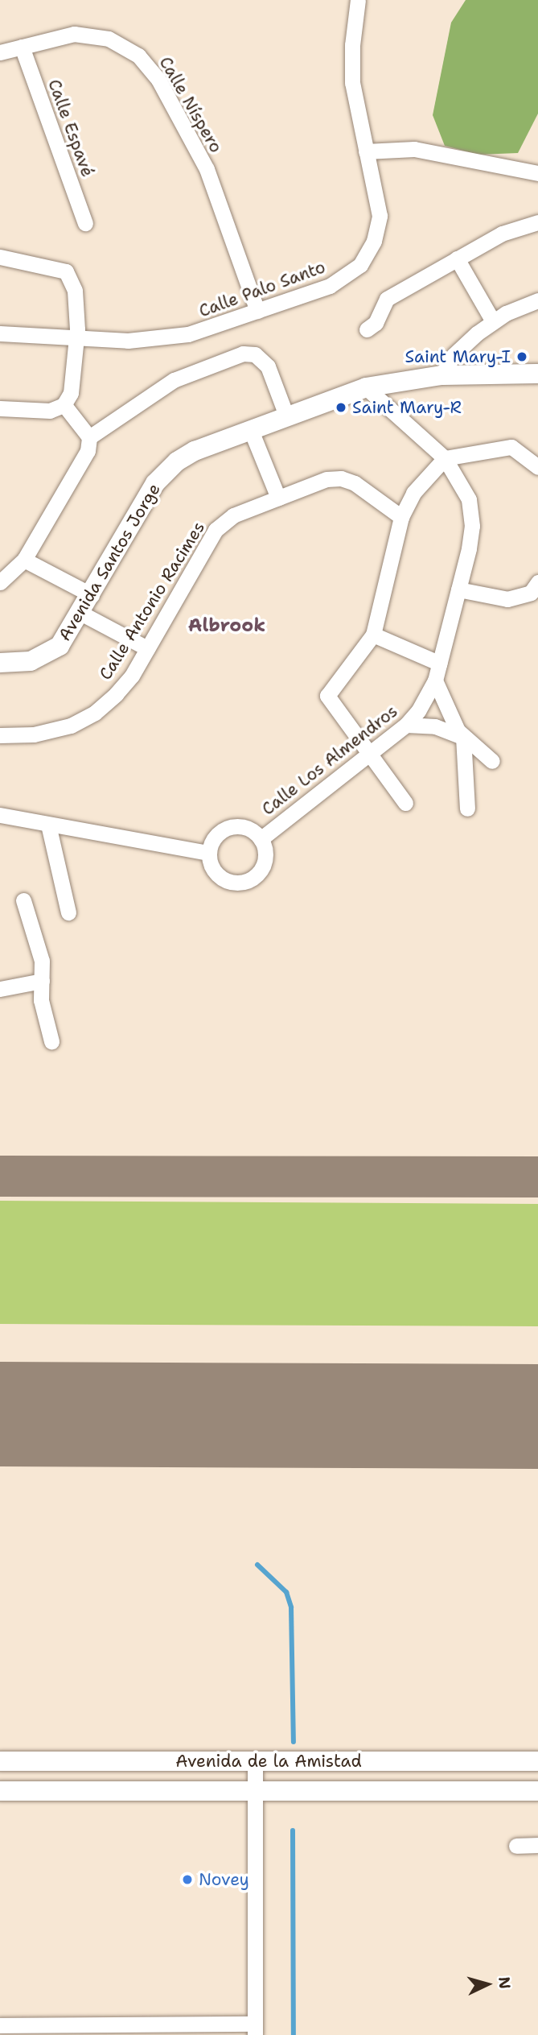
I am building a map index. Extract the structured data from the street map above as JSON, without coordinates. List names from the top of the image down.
{
  "streets": {
    "main road": ["Avenida Santos Jorge", "Avenida de la Amistad"],
    "street": [
      "Calle Níspero",
      "Calle Espavé",
      "Calle Palo Santo",
      "Calle Antonio Racimes",
      "Calle Los Almendros"
    ]
  },
  "crossings": [
    ["Calle Níspero", "Calle Espavé"],
    ["Calle Níspero", "Calle Palo Santo"],
    ["Avenida Santos Jorge", "Calle Los Almendros"]
  ],
  "districts": ["Albrook"],
  "places": ["Saint Mary-I", "Saint Mary-R", "Novey"],
  "north": "right"
}
